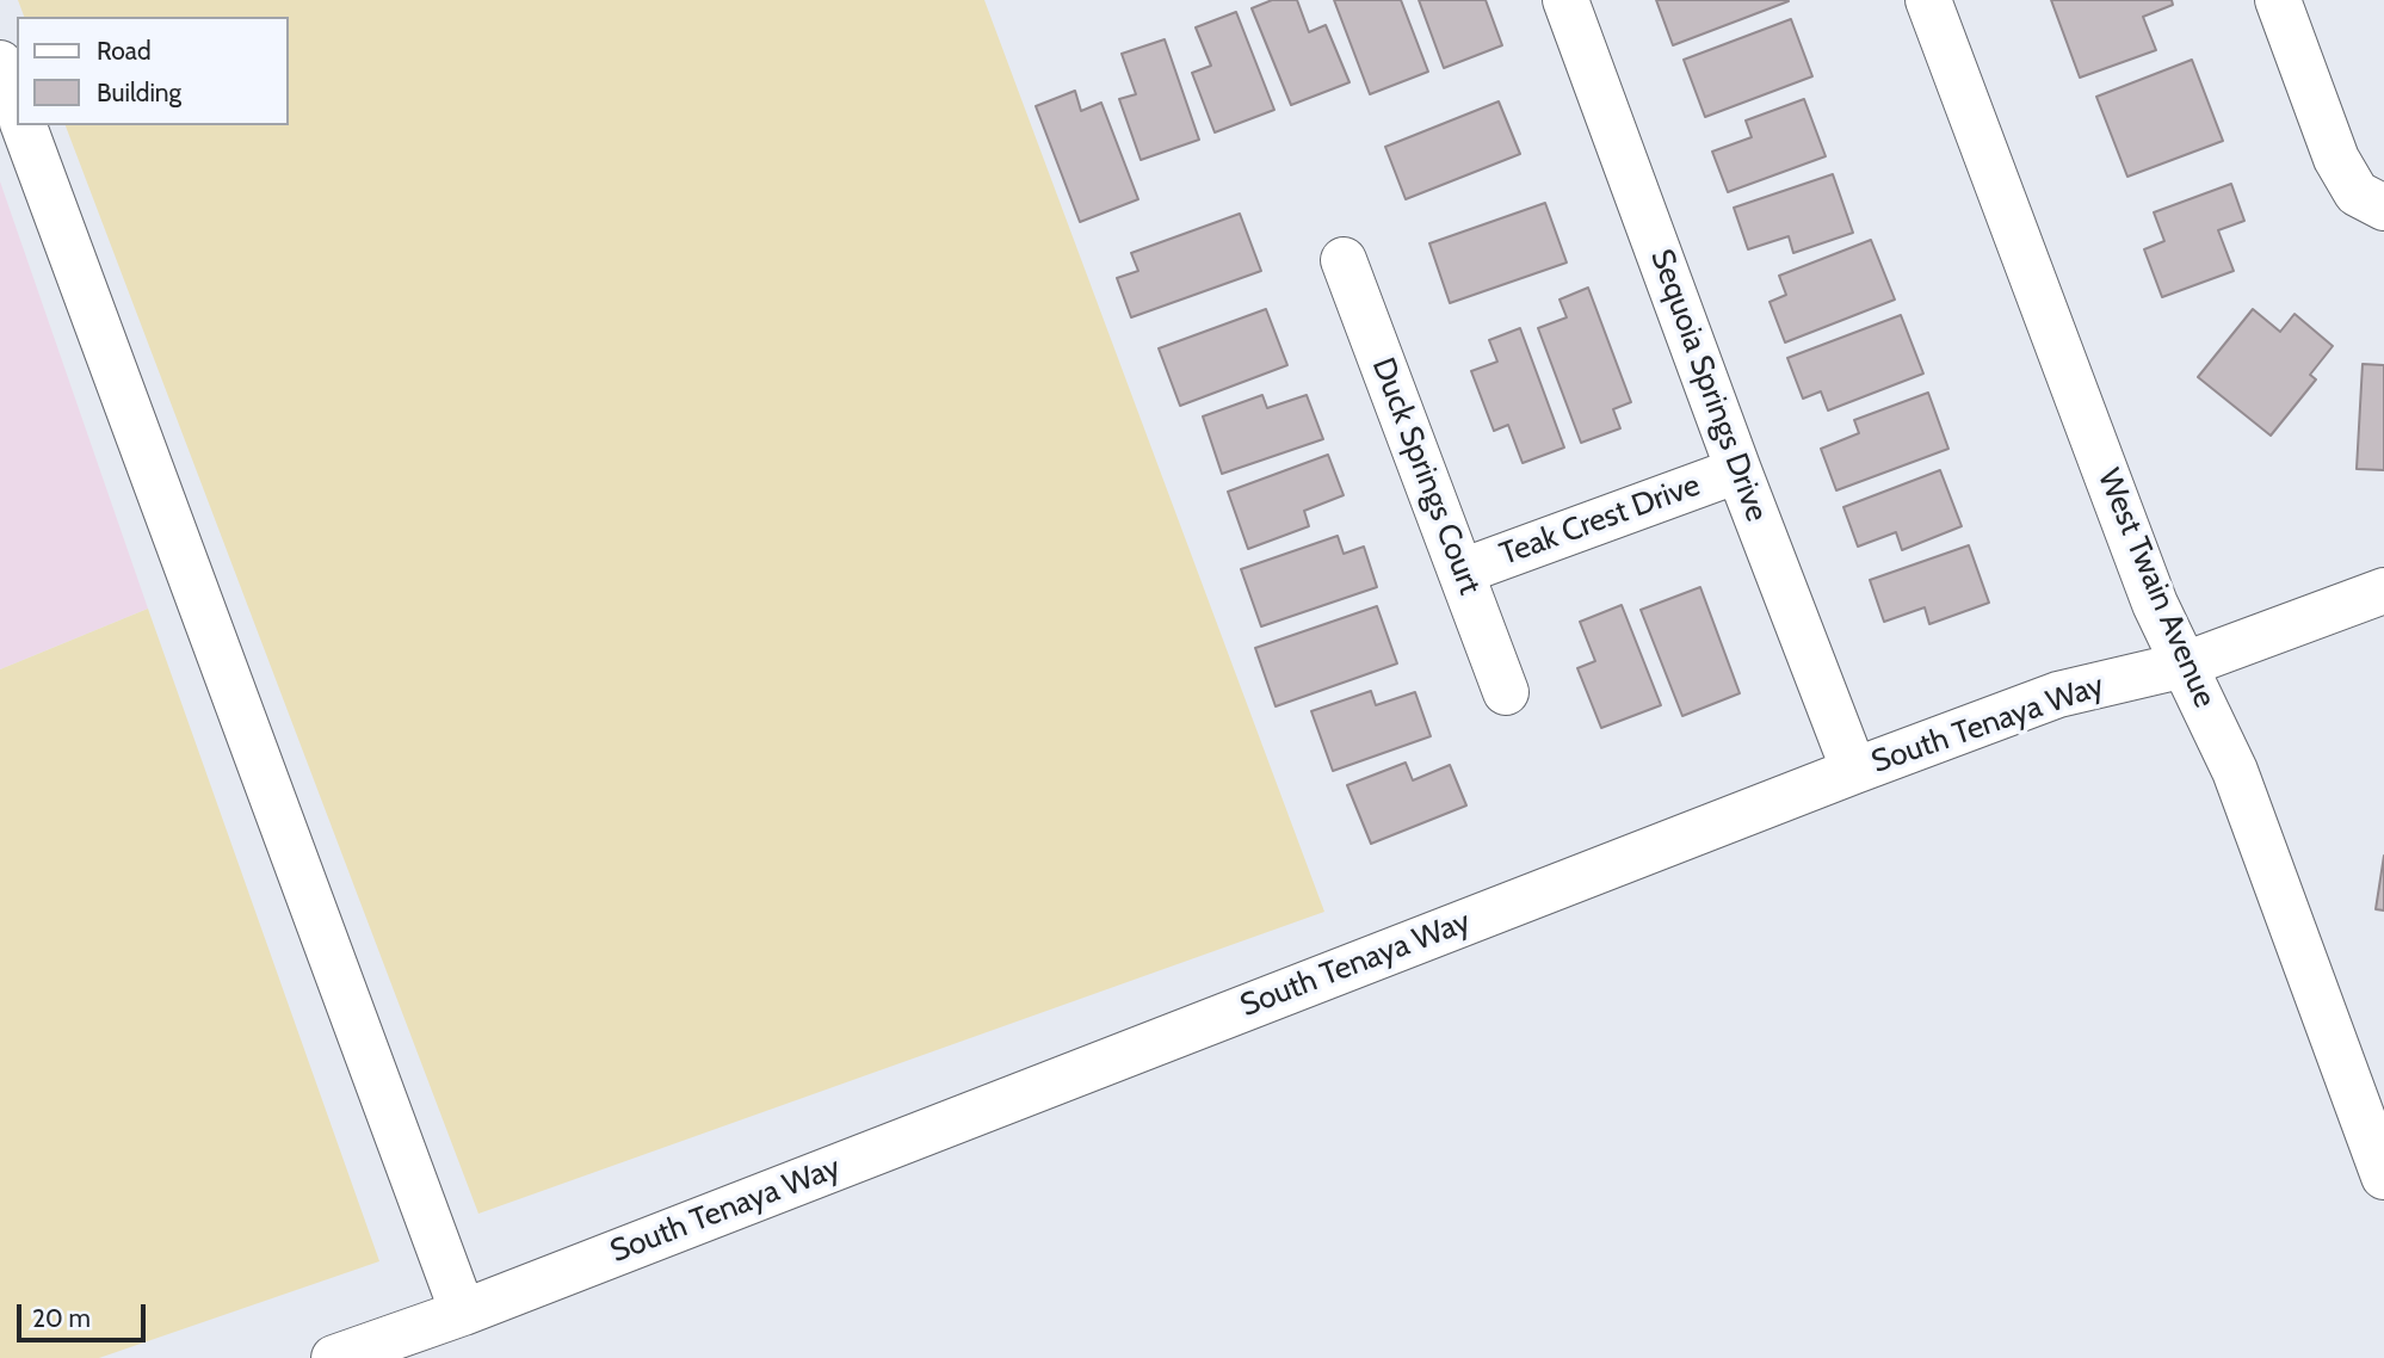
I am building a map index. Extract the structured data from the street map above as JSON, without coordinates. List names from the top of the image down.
{
  "streets": {
    "street": [
      "Sequoia Springs Drive",
      "Duck Springs Court",
      "Teak Crest Drive",
      "West Twain Avenue",
      "South Tenaya Way"
    ]
  },
  "crossings": [
    ["Sequoia Springs Drive", "Teak Crest Drive"],
    ["Sequoia Springs Drive", "South Tenaya Way"],
    ["Duck Springs Court", "Teak Crest Drive"],
    ["West Twain Avenue", "South Tenaya Way"]
  ],
  "legend": ["Road", "Building"],
  "scale_bar": "20 m"
}
